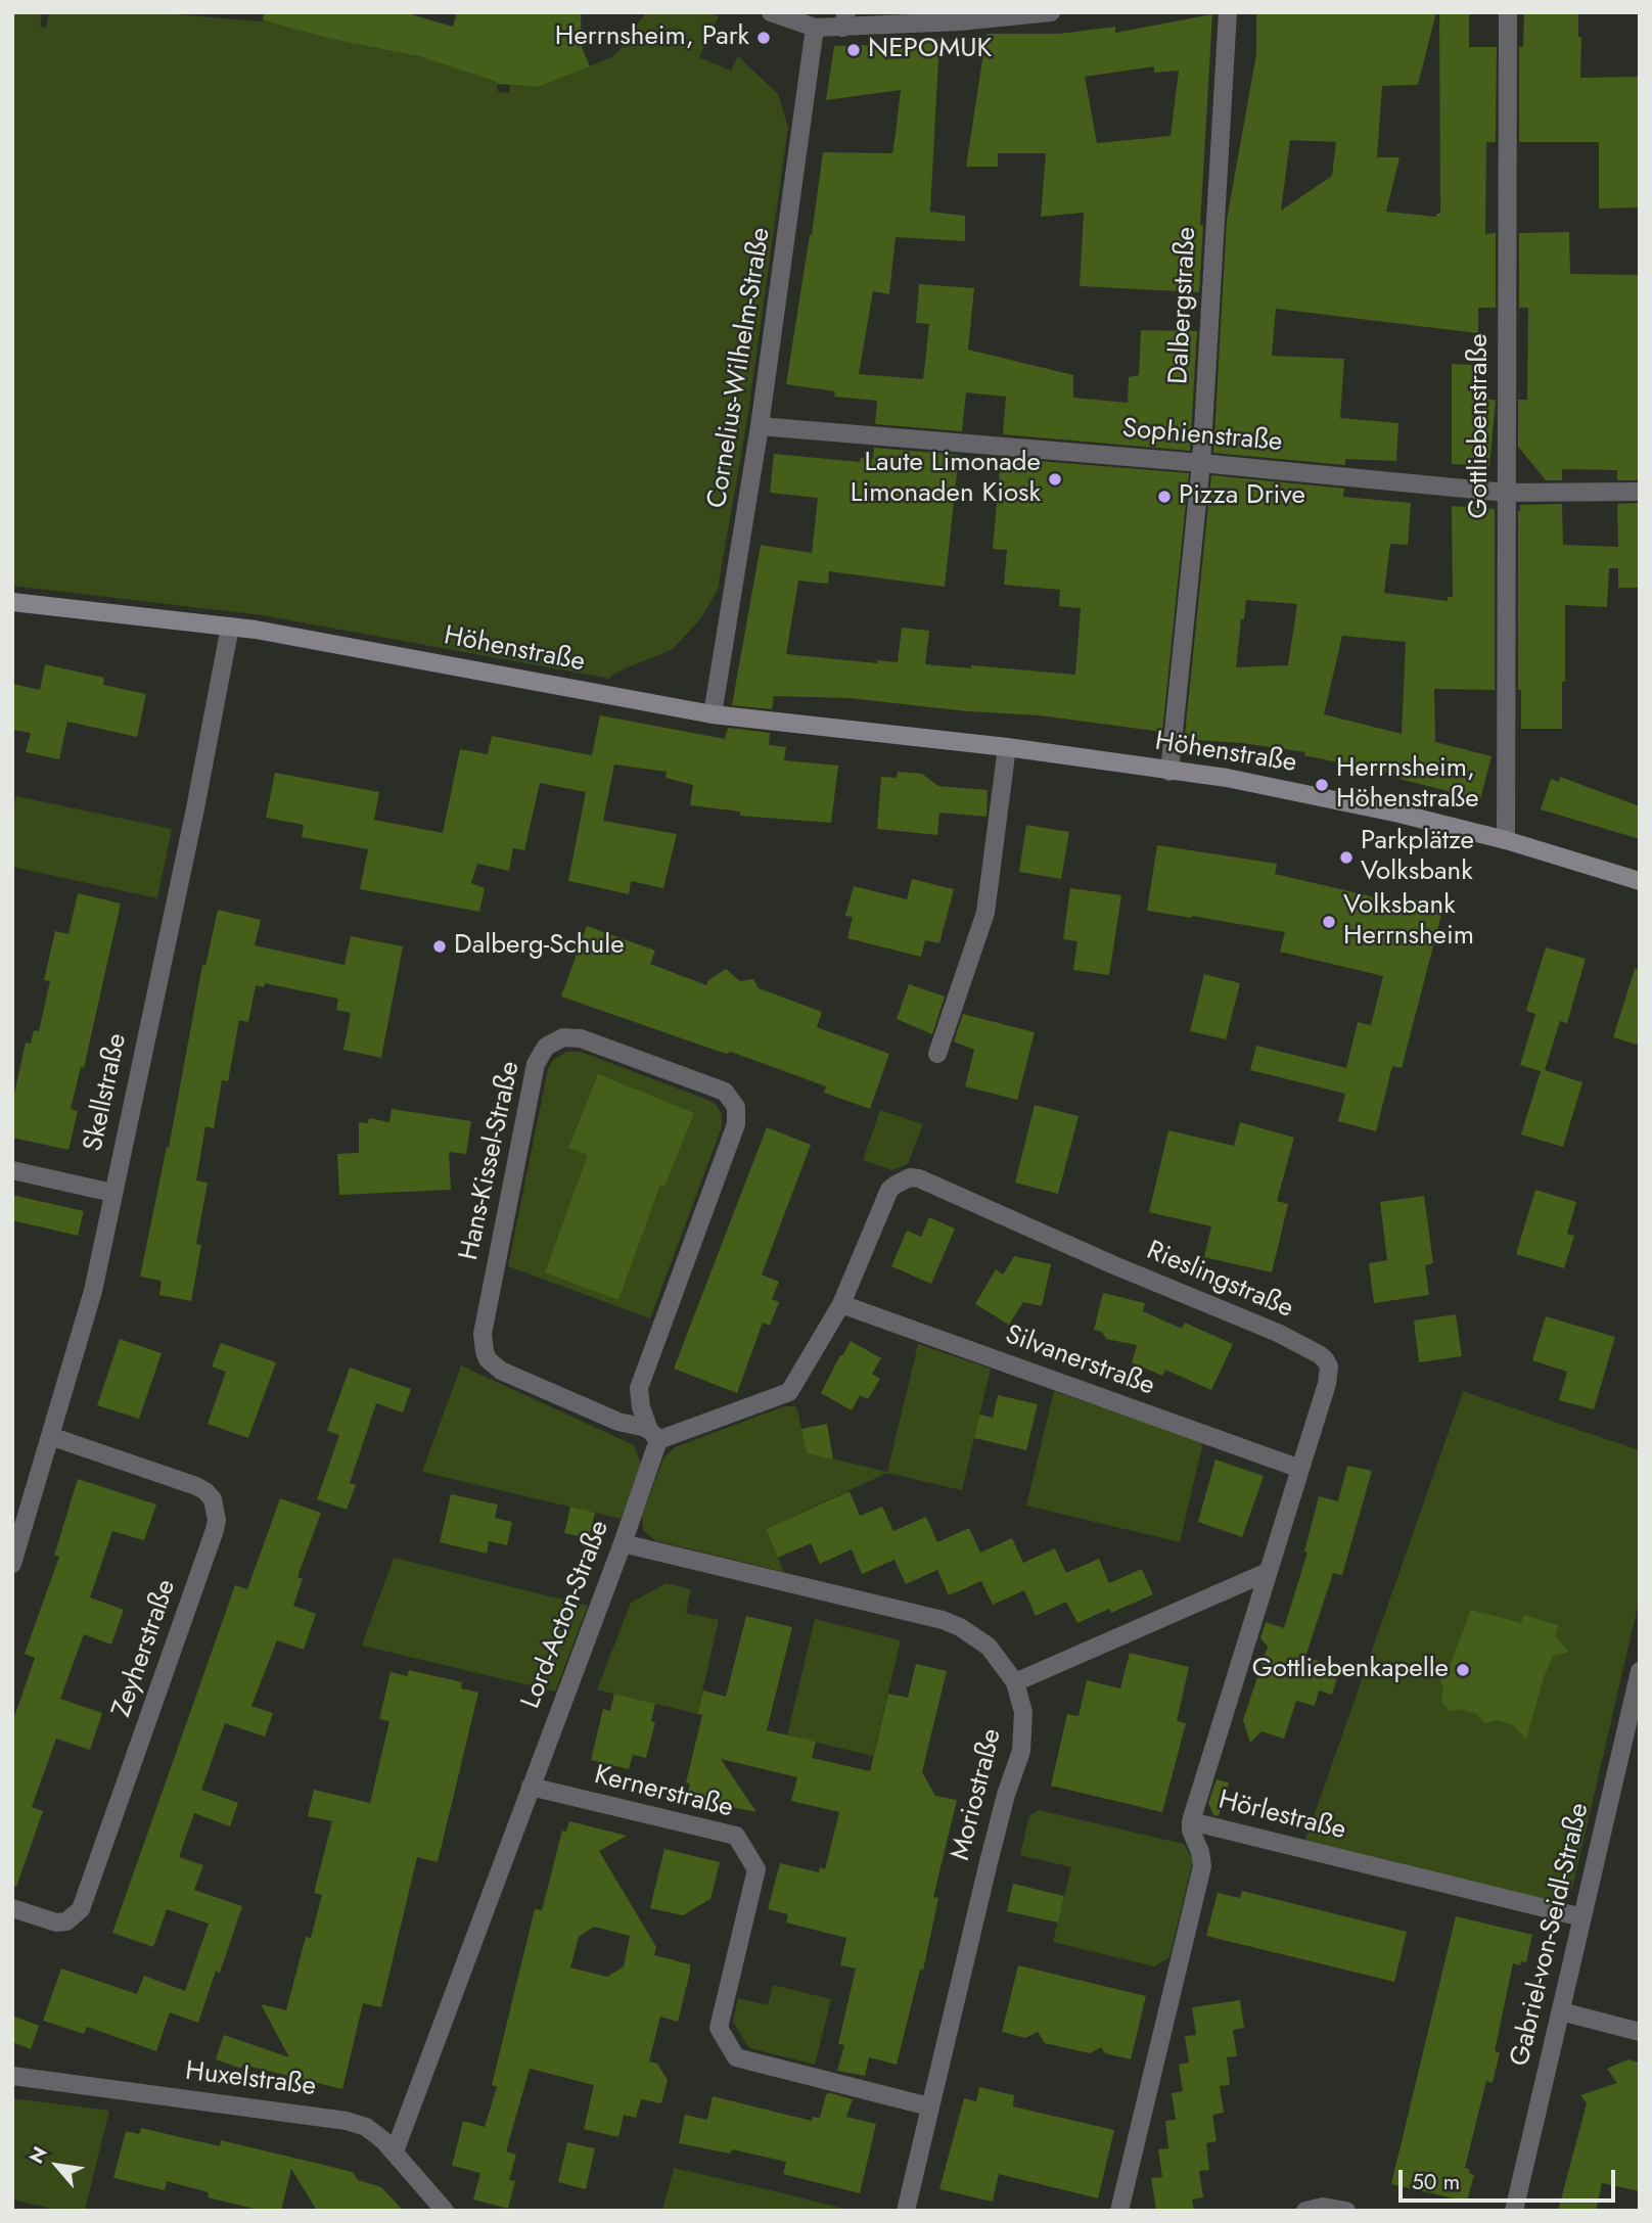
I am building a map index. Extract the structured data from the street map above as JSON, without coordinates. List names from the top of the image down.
{
  "streets": {
    "main road": ["Höhenstraße"],
    "street": [
      "Dalbergstraße",
      "Cornelius-Wilhelm-Straße",
      "Gottliebenstraße",
      "Sophienstraße",
      "Skellstraße",
      "Hans-Kissel-Straße",
      "Rieslingstraße",
      "Silvanerstraße",
      "Lord-Acton-Straße",
      "Zeyherstraße",
      "Kernerstraße",
      "Moriostraße",
      "Hörlestraße",
      "Gabriel-von-Seidl-Straße",
      "Huxelstraße"
    ]
  },
  "crossings": [
    ["Dalbergstraße", "Sophienstraße"],
    ["Dalbergstraße", "Höhenstraße"],
    ["Cornelius-Wilhelm-Straße", "Sophienstraße"],
    ["Cornelius-Wilhelm-Straße", "Höhenstraße"],
    ["Gottliebenstraße", "Sophienstraße"],
    ["Gottliebenstraße", "Höhenstraße"],
    ["Höhenstraße", "Skellstraße"],
    ["Skellstraße", "Zeyherstraße"],
    ["Hans-Kissel-Straße", "Lord-Acton-Straße"],
    ["Rieslingstraße", "Silvanerstraße"],
    ["Rieslingstraße", "Hörlestraße"],
    ["Lord-Acton-Straße", "Kernerstraße"],
    ["Lord-Acton-Straße", "Moriostraße"],
    ["Lord-Acton-Straße", "Huxelstraße"],
    ["Kernerstraße", "Moriostraße"],
    ["Hörlestraße", "Gabriel-von-Seidl-Straße"]
  ],
  "places": [
    "Herrnsheim, Park",
    "NEPOMUK",
    "Laute Limonade Limonaden Kiosk",
    "Pizza Drive",
    "Herrnsheim, Höhenstraße",
    "Parkplätze Volksbank",
    "Volksbank Herrnsheim",
    "Dalberg-Schule",
    "Gottliebenkapelle"
  ],
  "scale_bar": "50 m",
  "north": "top left"
}
